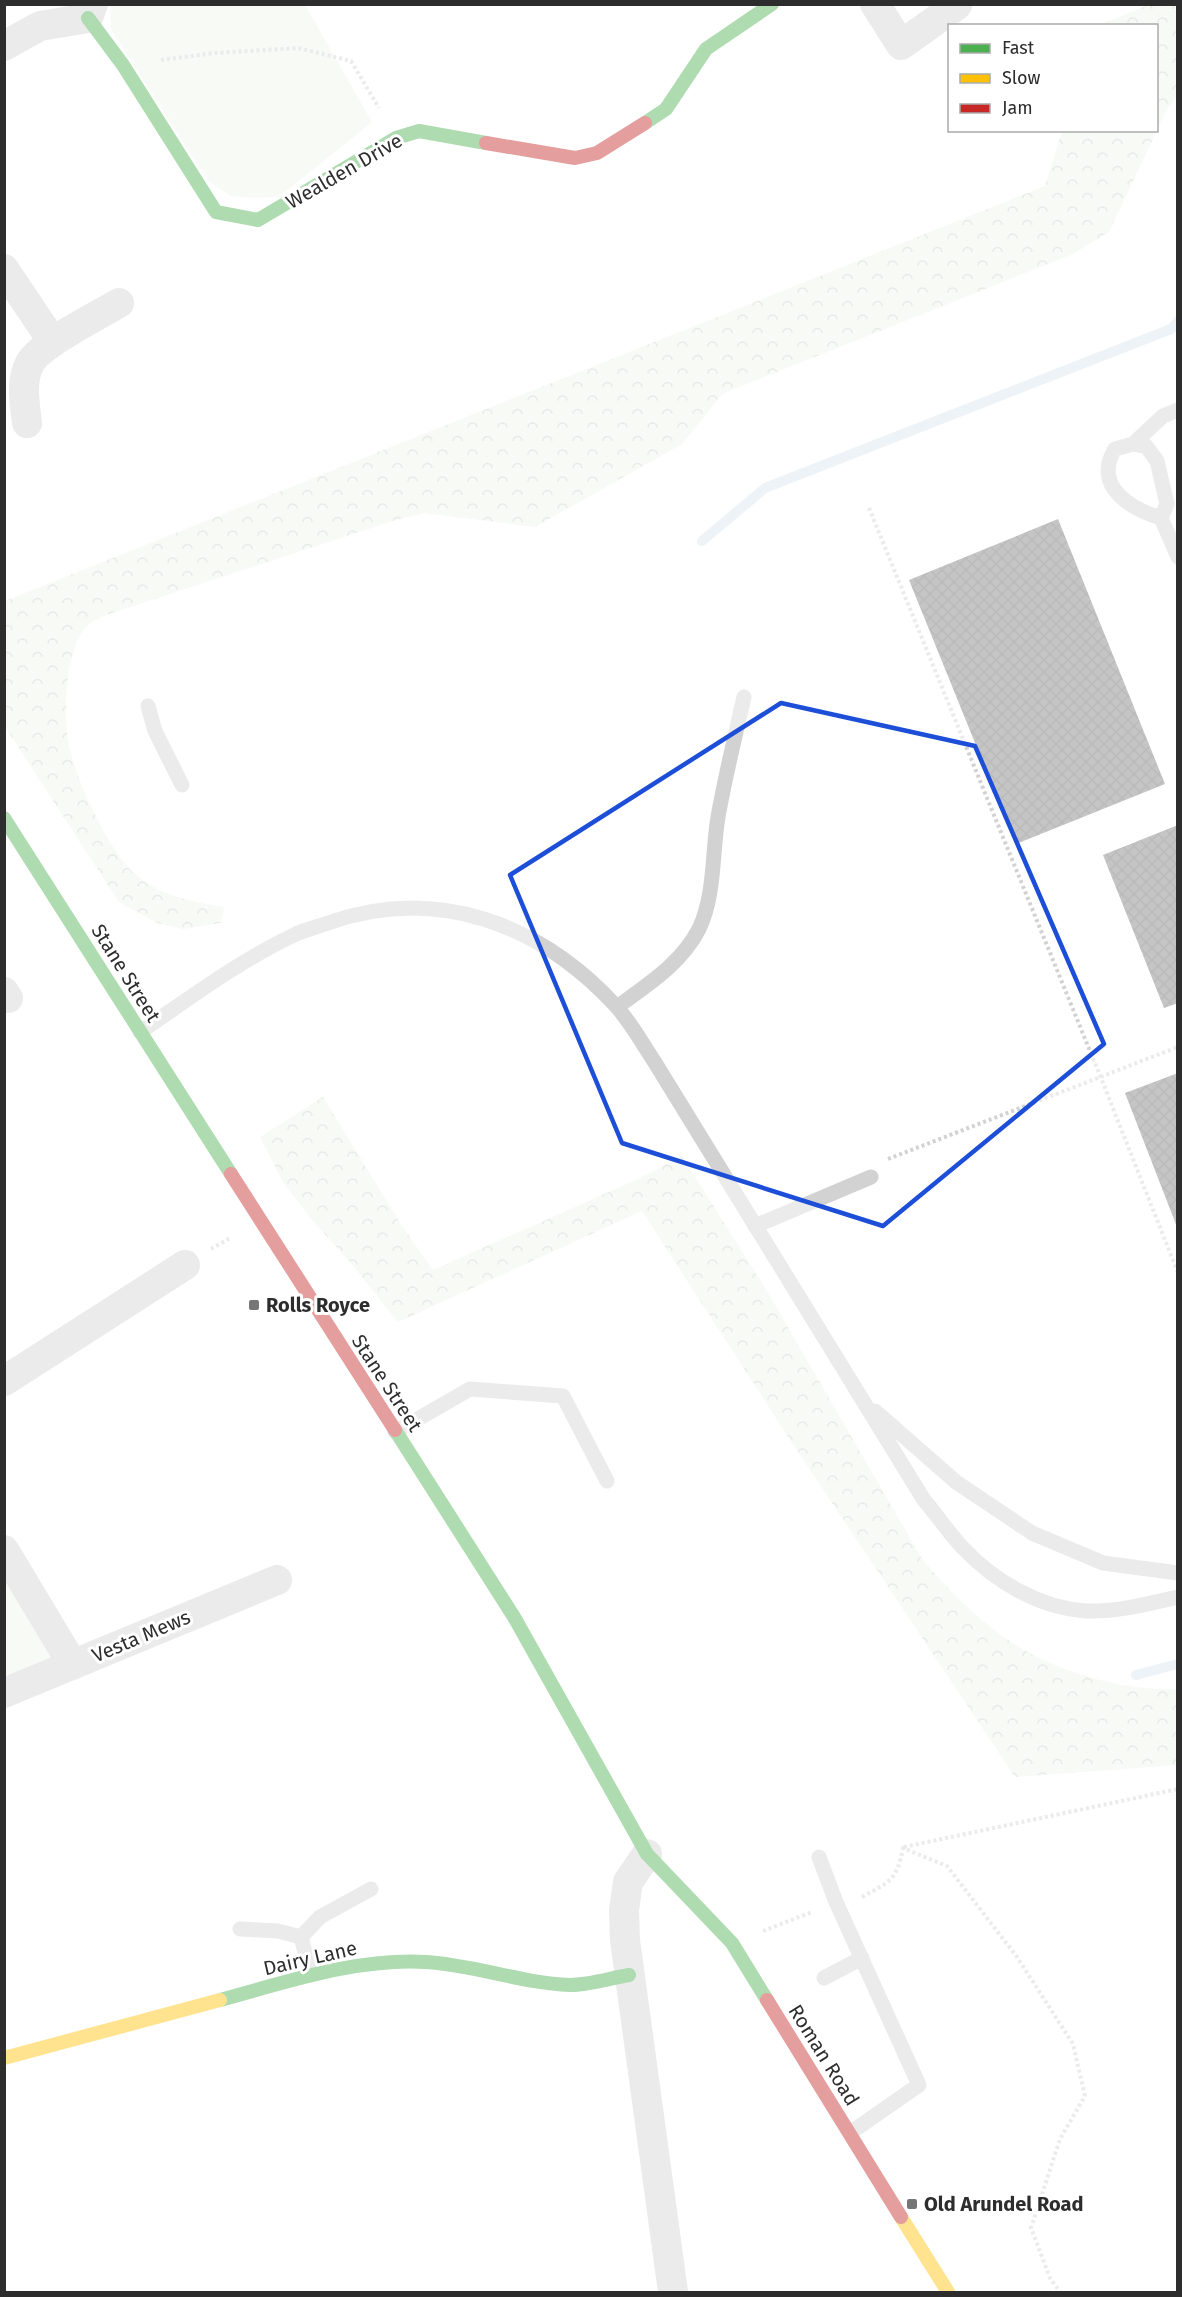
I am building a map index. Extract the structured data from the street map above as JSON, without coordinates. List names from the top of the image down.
{
  "streets": {
    "street": [
      "Wealden Drive",
      "Stane Street",
      "Vesta Mews",
      "Dairy Lane",
      "Roman Road"
    ]
  },
  "crossings": [
    ["Stane Street", "Roman Road"]
  ],
  "places": {
    "transit": ["Rolls Royce", "Old Arundel Road"]
  },
  "legend": ["Fast", "Slow", "Jam"]
}
